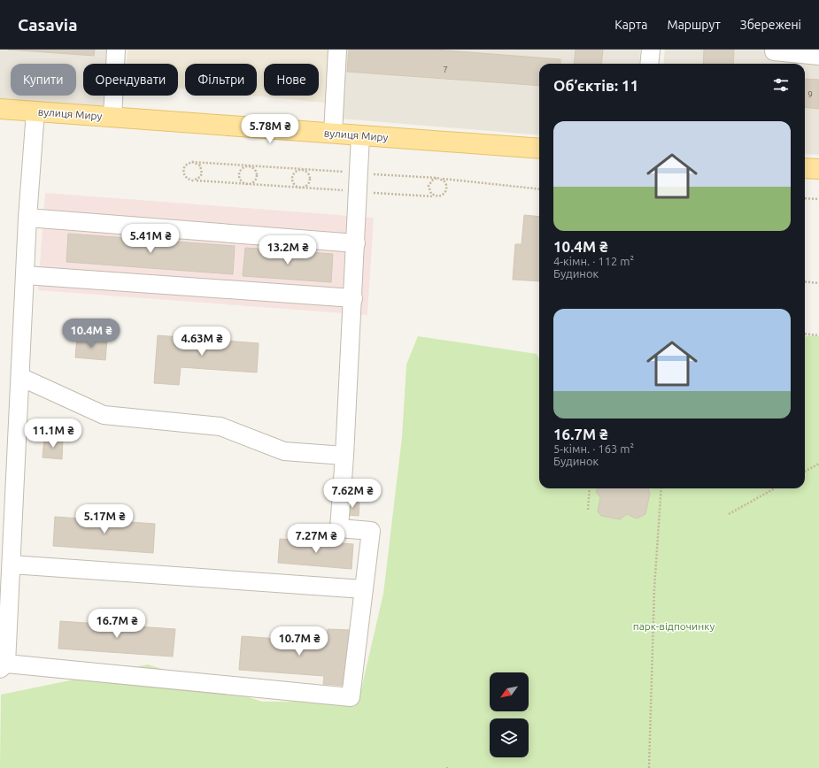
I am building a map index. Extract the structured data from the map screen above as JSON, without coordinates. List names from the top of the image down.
{
  "streets": {
    "main road": ["вулиця Миру"]
  },
  "parks": ["парк-відпочинку"],
  "house_numbers": ["7", "9"],
  "north": "bottom left",
  "page": {
    "header": "Casavia",
    "nav": ["Карта", "Маршрут", "Збережені"],
    "chip": [
      "Купити",
      "Орендувати",
      "Фільтри",
      "Нове"
    ],
    "heading": "Об’єктів: 11",
    "list": [
      {
        "name": "10.4M ₴",
        "note": "4-кімн. · 112 m² · Будинок"
      },
      {
        "name": "16.7M ₴",
        "note": "5-кімн. · 163 m² · Будинок"
      }
    ],
    "price": [
      "5.78M ₴",
      "5.41M ₴",
      "13.2M ₴",
      "10.4M ₴",
      "4.63M ₴",
      "11.1M ₴",
      "7.62M ₴",
      "5.17M ₴",
      "7.27M ₴",
      "16.7M ₴",
      "10.7M ₴"
    ]
  }
}
